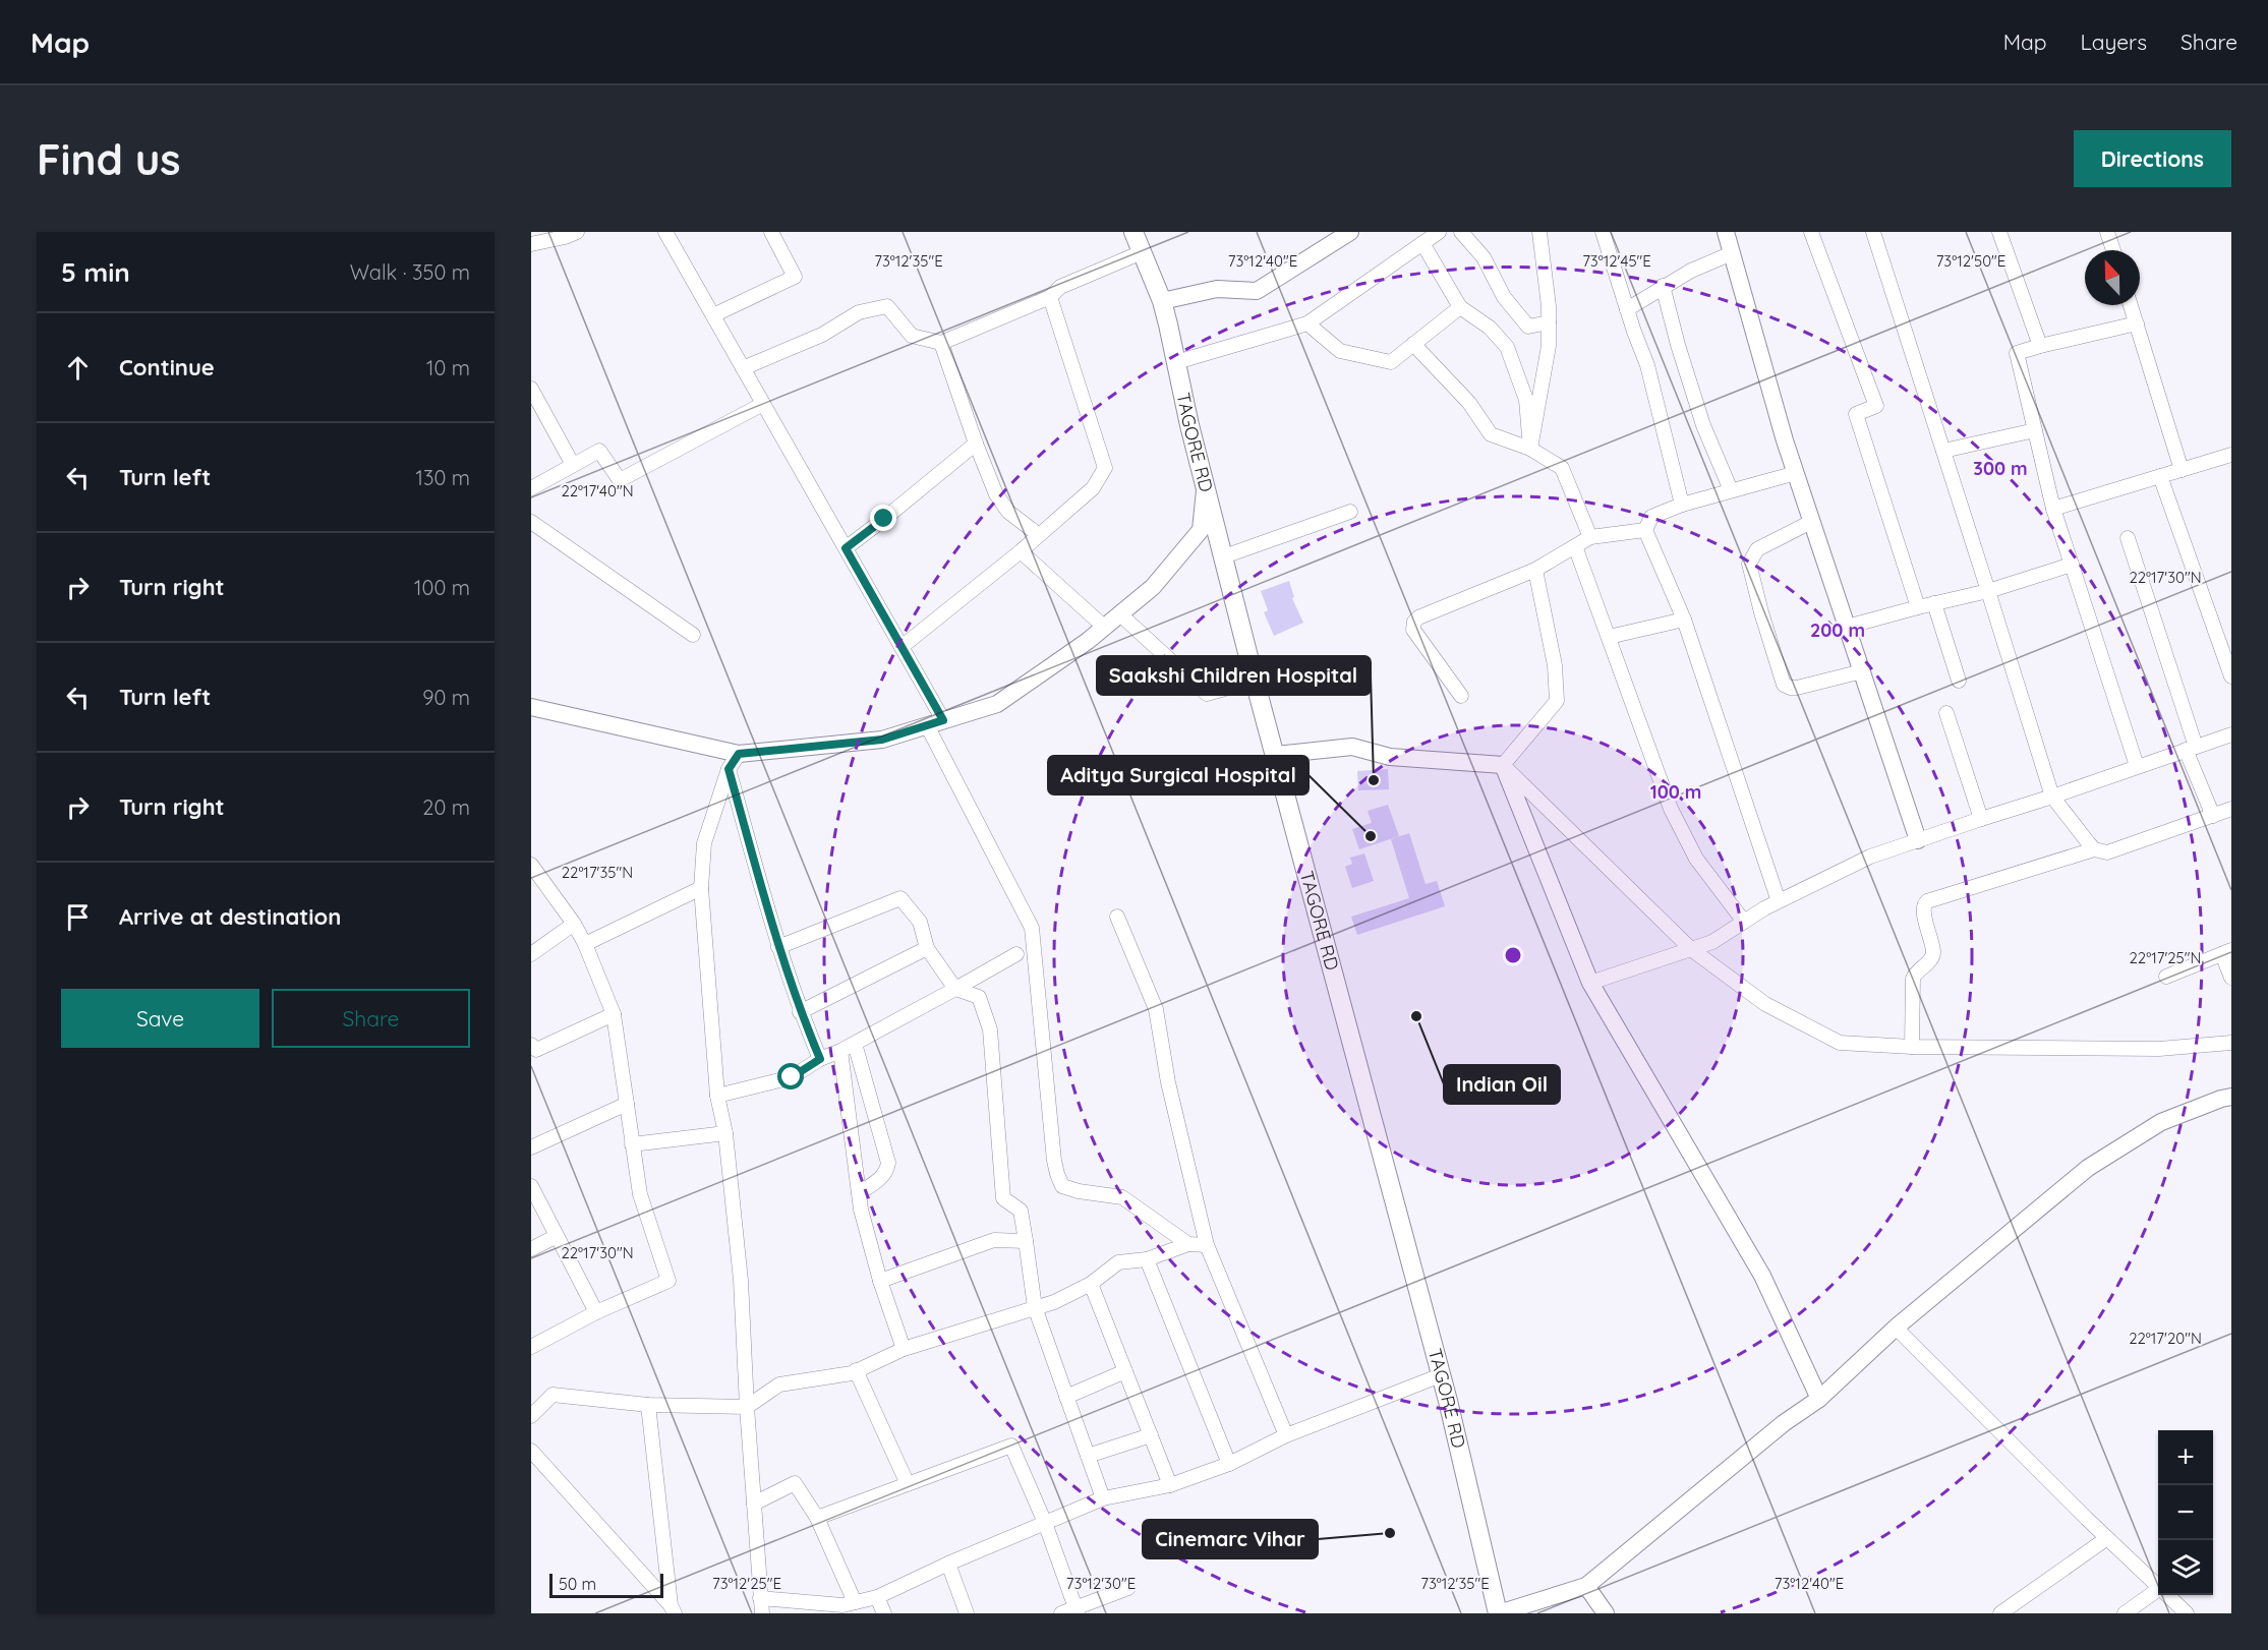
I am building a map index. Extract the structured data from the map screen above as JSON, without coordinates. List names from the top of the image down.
{
  "streets": {
    "main road": ["TAGORE RD"]
  },
  "places": [
    "Saakshi Children Hospital",
    "Aditya Surgical Hospital",
    "Indian Oil",
    "Cinemarc Vihar"
  ],
  "scale_bar": "50 m",
  "north": "top",
  "page": {
    "header": "Map",
    "nav": ["Map", "Layers", "Share"],
    "buttons": [
      "Directions",
      ["Save", "Share"]
    ],
    "title": "Find us",
    "heading": ["5 min", "Walk · 350 m"],
    "list": [
      ["Continue", "10 m"],
      ["Turn left", "130 m"],
      ["Turn right", "100 m"],
      ["Turn left", "90 m"],
      ["Turn right", "20 m"],
      "Arrive at destination"
    ],
    "map_buttons": ["+", "−"],
    "scale": "50 m"
  },
  "coordinates": [
    "73°12'35\"E",
    "73°12'40\"E",
    "73°12'45\"E",
    "73°12'50\"E",
    "22°17'40\"N",
    "22°17'30\"N",
    "22°17'35\"N",
    "22°17'25\"N",
    "22°17'20\"N",
    "73°12'25\"E",
    "73°12'30\"E"
  ],
  "rings": ["300 m", "200 m", "100 m"]
}
